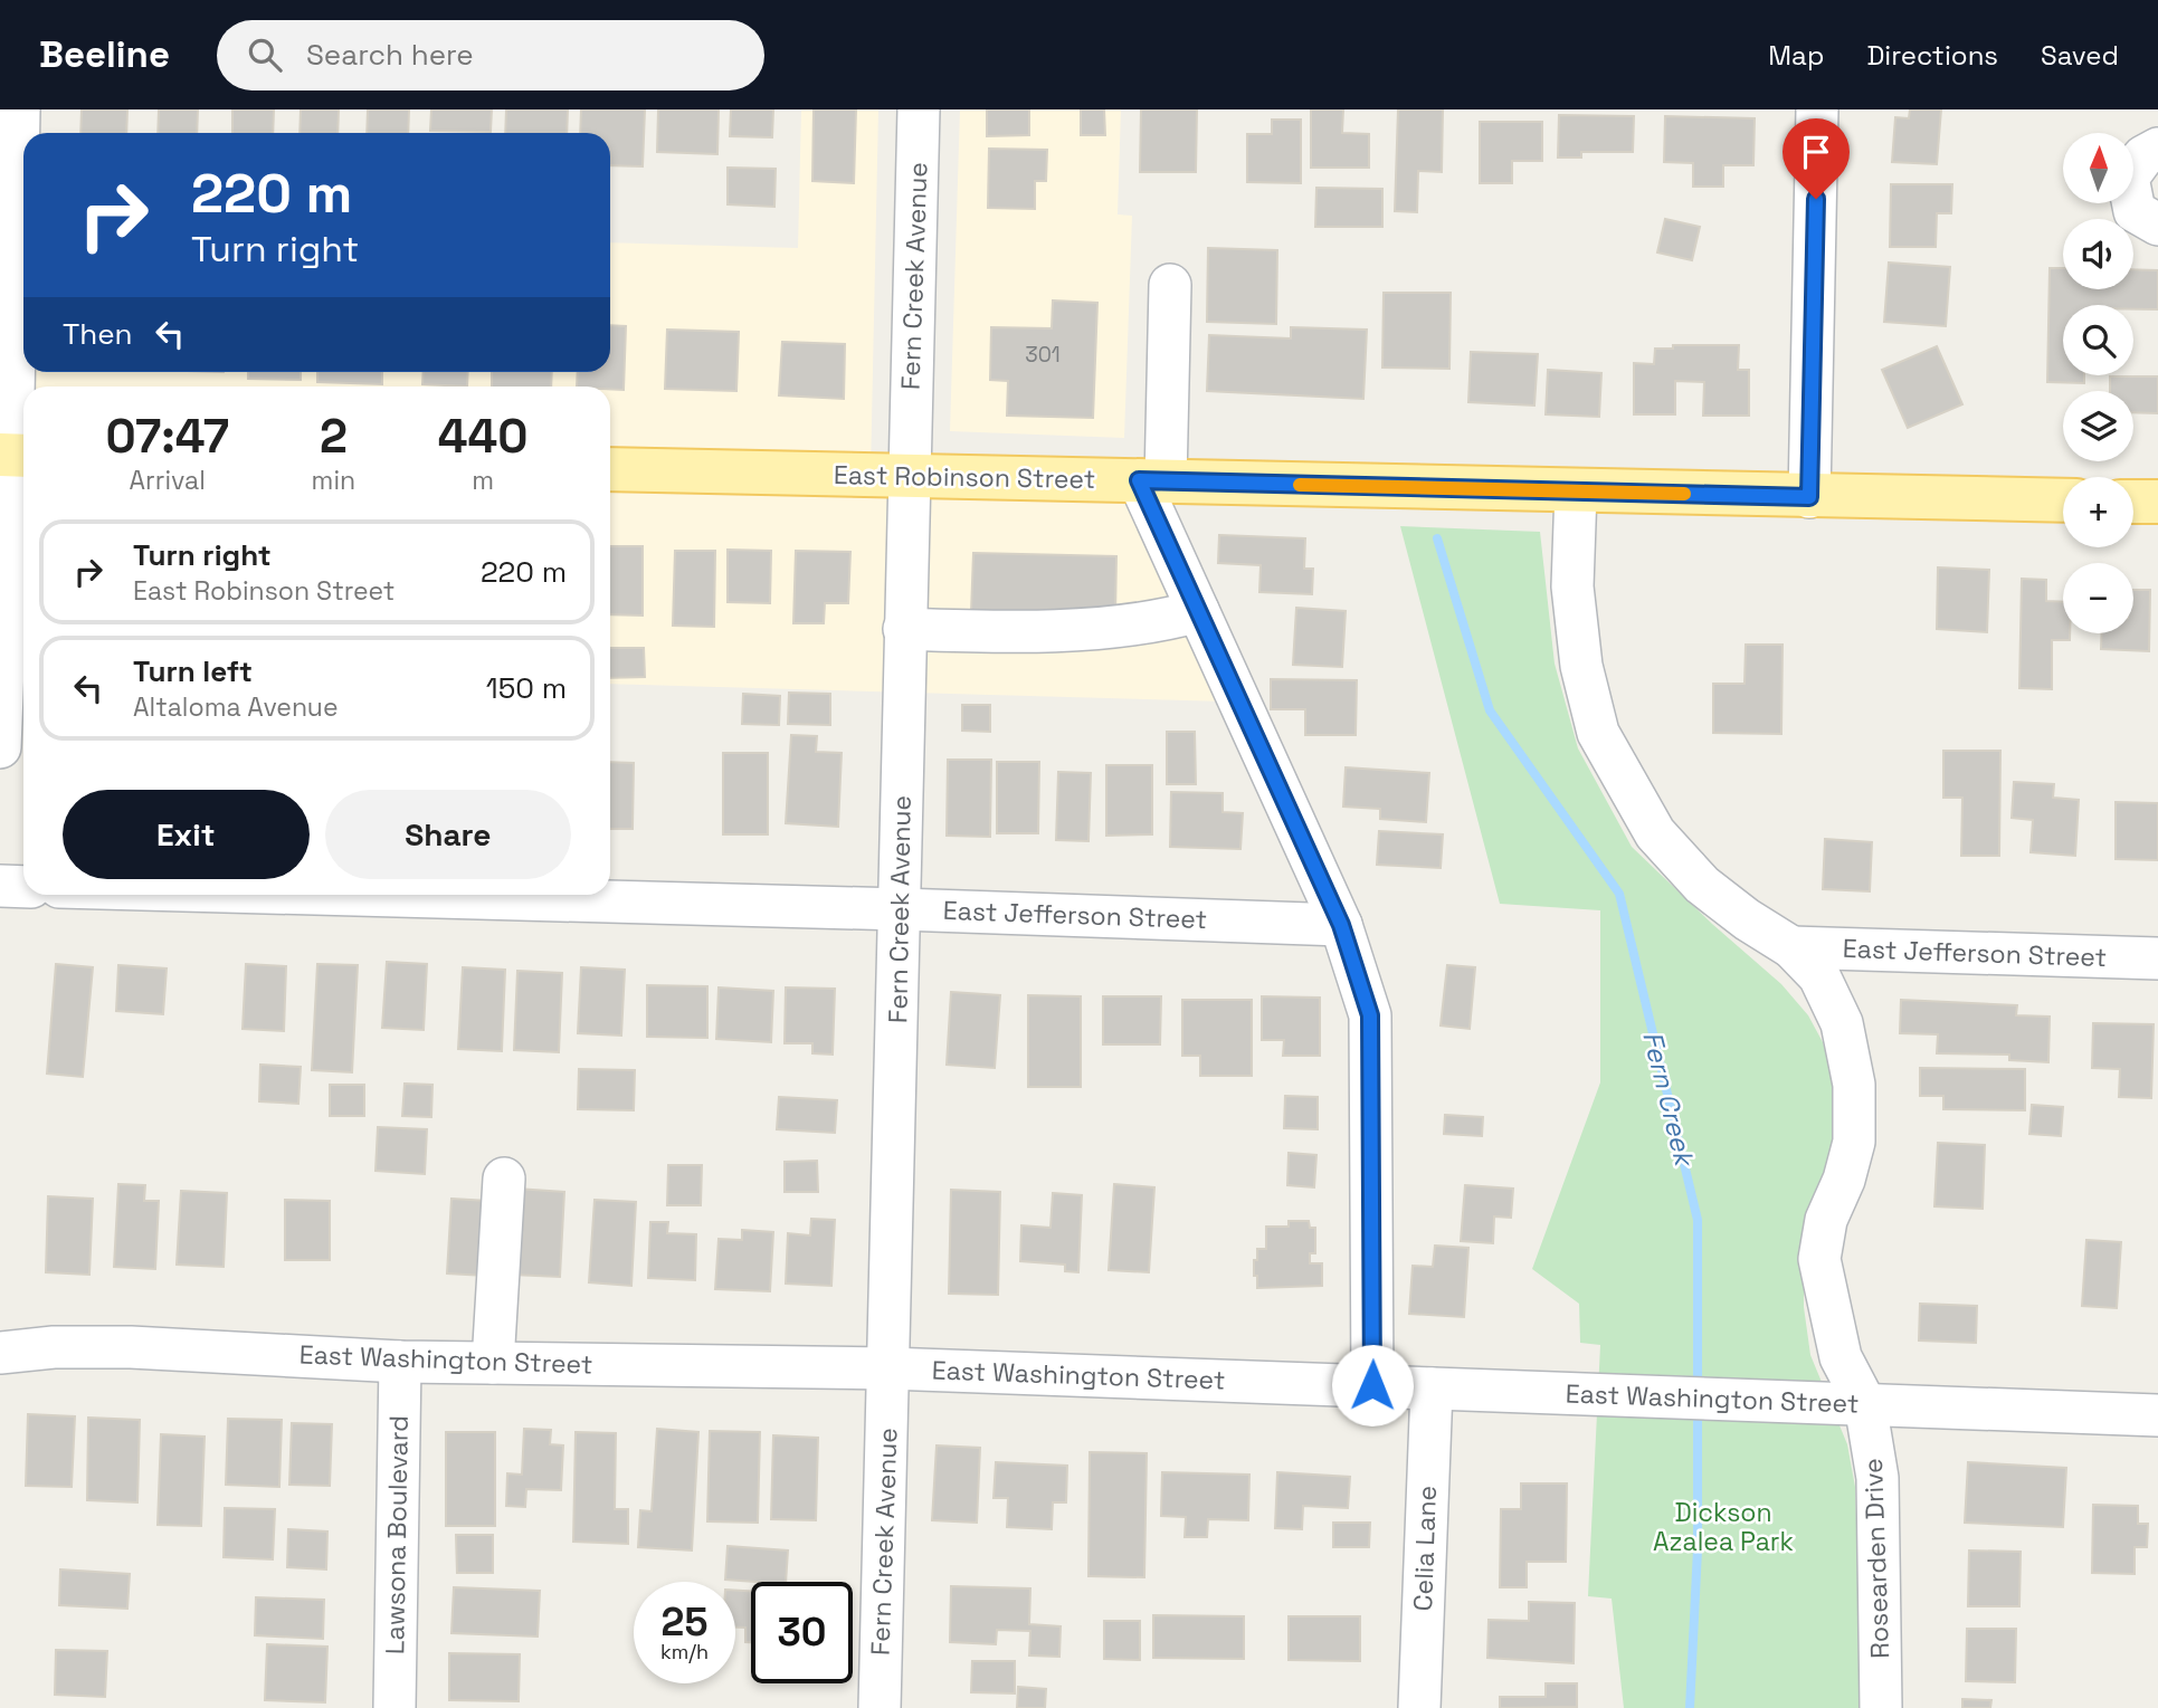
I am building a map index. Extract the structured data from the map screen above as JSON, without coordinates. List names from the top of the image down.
{
  "streets": {
    "main road": ["East Robinson Street"],
    "street": [
      "Fern Creek Avenue",
      "East Jefferson Street",
      "East Washington Street",
      "Lawsona Boulevard",
      "Celia Lane",
      "Rosearden Drive"
    ]
  },
  "crossings": [
    ["Fern Creek Avenue", "East Robinson Street"],
    ["Fern Creek Avenue", "East Jefferson Street"],
    ["Fern Creek Avenue", "East Washington Street"],
    ["East Robinson Street", "Rosearden Drive"],
    ["East Jefferson Street", "Rosearden Drive"],
    ["East Washington Street", "Lawsona Boulevard"],
    ["East Washington Street", "Celia Lane"],
    ["East Washington Street", "Rosearden Drive"]
  ],
  "water": ["Fern Creek"],
  "parks": ["Dickson Azalea Park"],
  "house_numbers": ["301"],
  "north": "top",
  "page": {
    "header": "Beeline",
    "search": "Search here",
    "nav": ["Map", "Directions", "Saved"],
    "map_buttons": ["+", "−"],
    "turn": ["220 m", "Turn right"],
    "then": "Then",
    "eta": [
      "07:47",
      "Arrival",
      "2",
      "min",
      "440",
      "m"
    ],
    "list": [
      {
        "name": "Turn right",
        "note": "East Robinson Street",
        "value": "220 m"
      },
      {
        "name": "Turn left",
        "note": "Altaloma Avenue",
        "value": "150 m"
      }
    ],
    "buttons": ["Exit", "Share"],
    "speed": "25 km/h",
    "limit": "30"
  }
}
